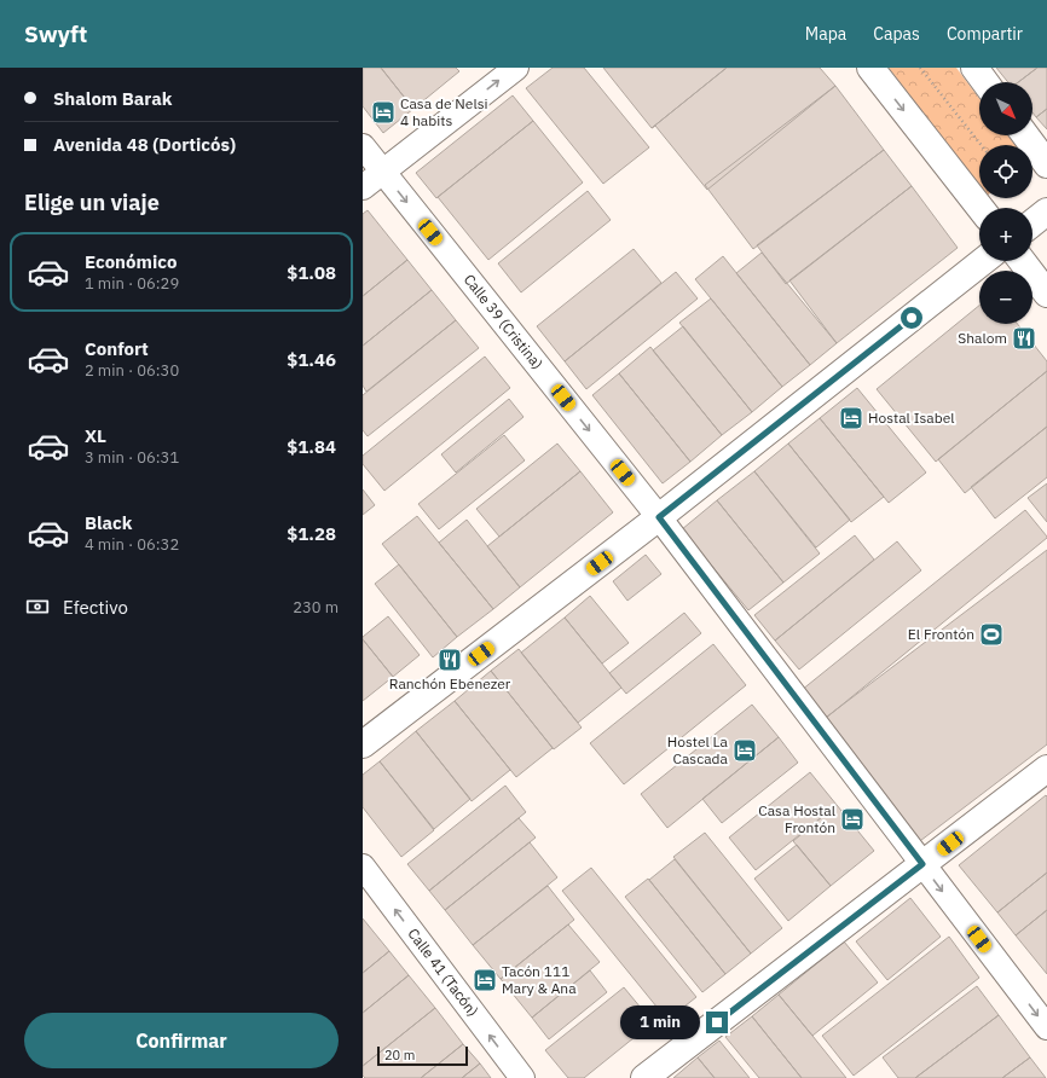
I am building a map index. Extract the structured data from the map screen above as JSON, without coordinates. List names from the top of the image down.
{
  "streets": {
    "street": ["Calle 39 (Cristina)", "Calle 41 (Tacón)"]
  },
  "one_way": ["Calle 39 (Cristina)", "Calle 41 (Tacón)"],
  "places": {
    "hotel": [
      "Casa de Nelsi 4 habits",
      "Hostal Isabel",
      "Hostel La Cascada",
      "Casa Hostal Frontón",
      "Tacón 111 Mary & Ana"
    ],
    "restaurant": ["Shalom", "Ranchón Ebenezer"],
    "sports": ["El Frontón"]
  },
  "scale_bar": "20 m",
  "north": "bottom right",
  "page": {
    "header": "Swyft",
    "nav": ["Mapa", "Capas", "Compartir"],
    "banner": ["Shalom Barak", "Avenida 48 (Dorticós)"],
    "map_buttons": ["+", "−"],
    "heading": "Elige un viaje",
    "list": [
      {
        "name": "Económico",
        "note": "1 min · 06:29",
        "value": "$1.08"
      },
      {
        "name": "Confort",
        "note": "2 min · 06:30",
        "value": "$1.46"
      },
      {
        "name": "XL",
        "note": "3 min · 06:31",
        "value": "$1.84"
      },
      {
        "name": "Black",
        "note": "4 min · 06:32",
        "value": "$1.28"
      }
    ],
    "pay": ["Efectivo", "230 m"],
    "buttons": "Confirmar",
    "bubble": "1 min",
    "scale": "20 m"
  }
}
